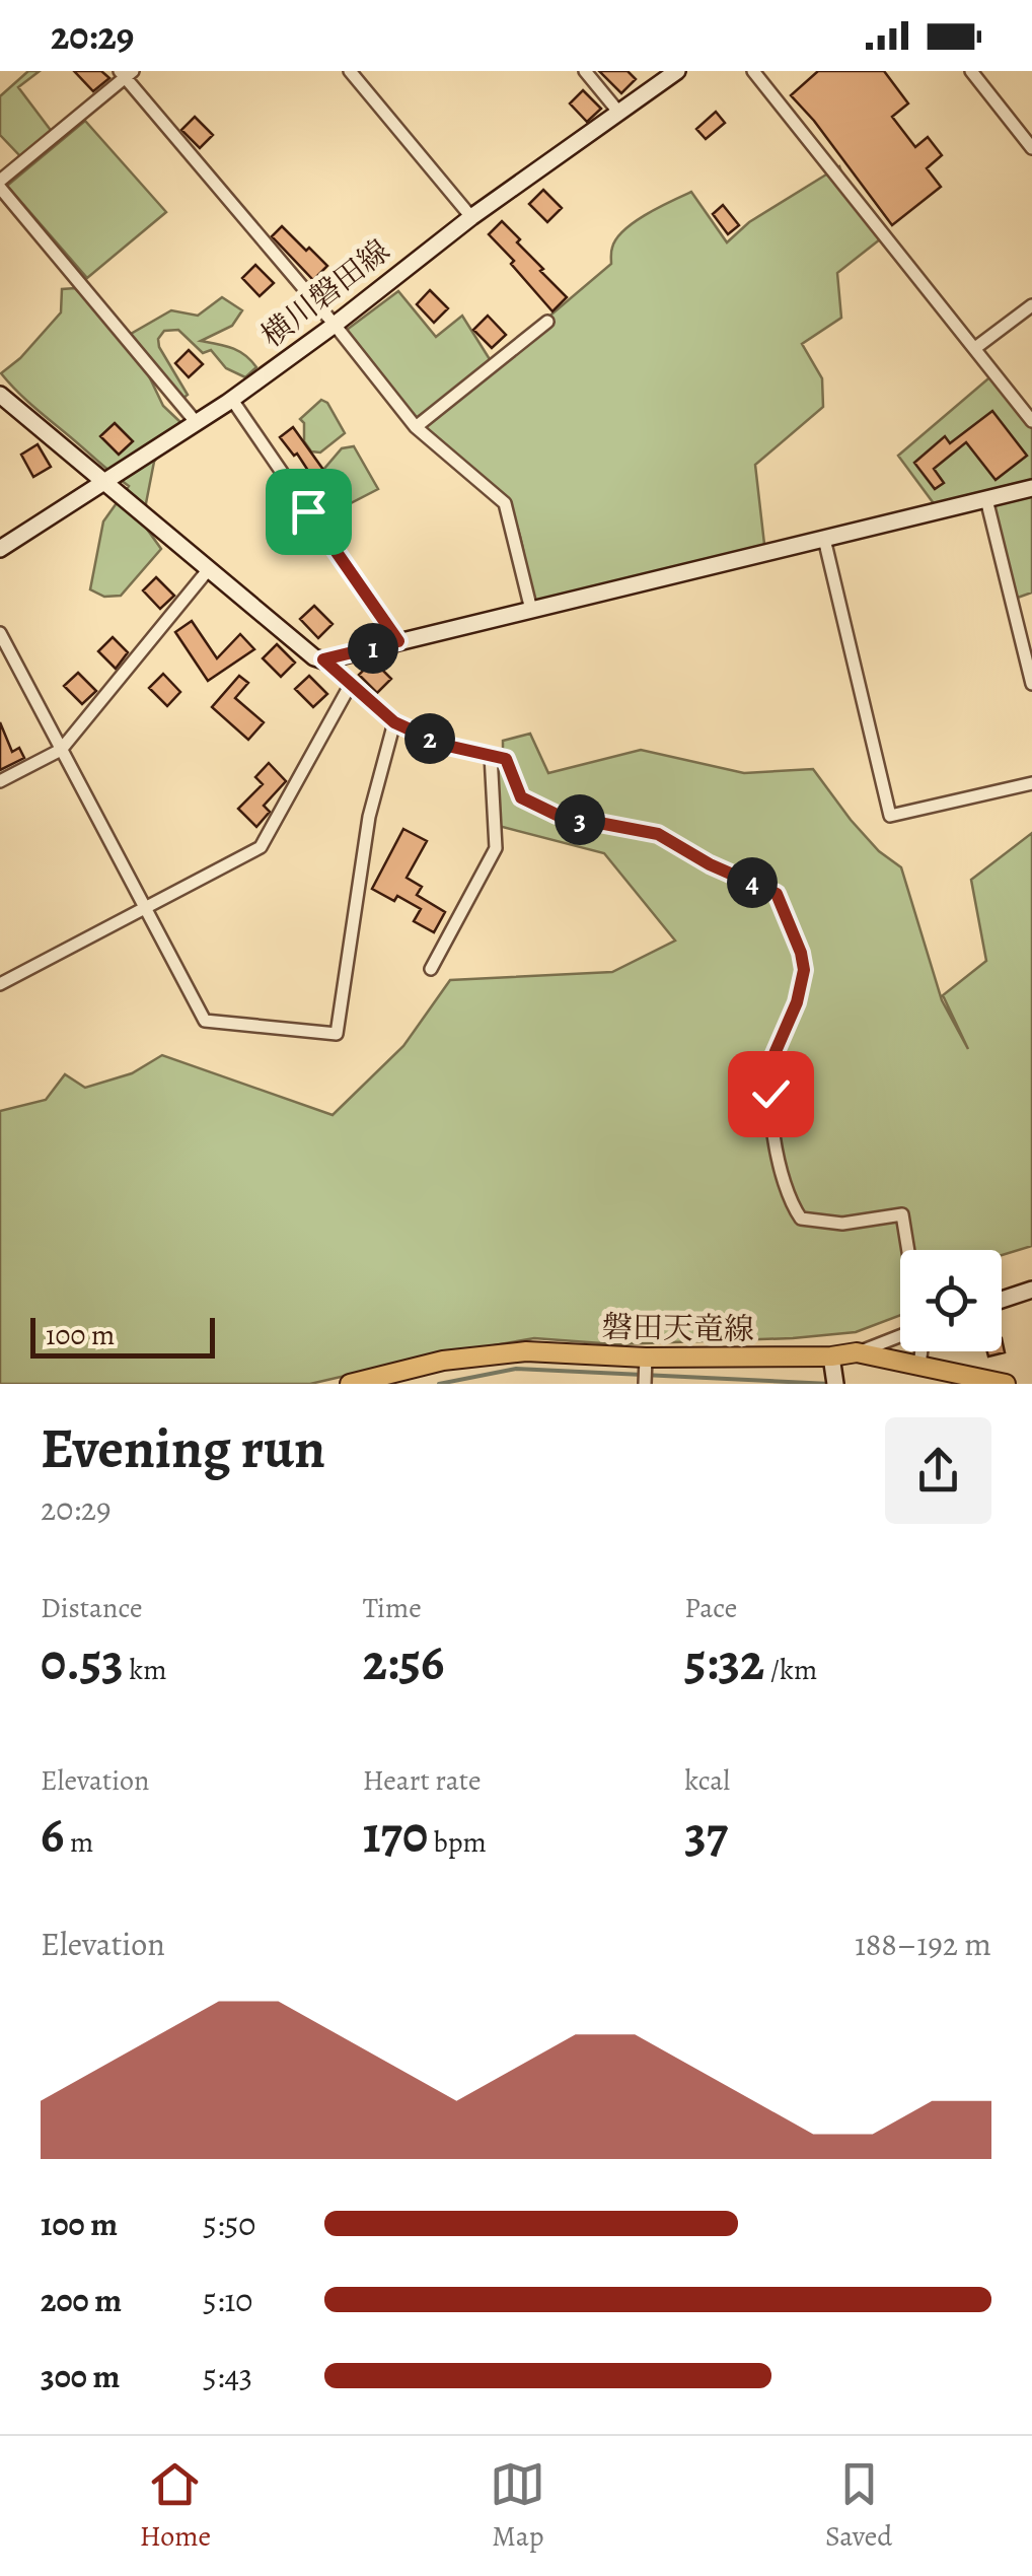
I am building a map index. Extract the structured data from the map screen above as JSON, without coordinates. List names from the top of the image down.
{
  "streets": {
    "main road": ["磐田天竜線"],
    "street": ["横川磐田線"]
  },
  "scale_bar": "100 m",
  "page": {
    "status": "20:29",
    "pins": [
      "1",
      "2",
      "3",
      "4"
    ],
    "scale": "100 m",
    "heading": ["Evening run", "20:29"],
    "stats": [
      ["Distance", "0.53 km"],
      ["Time", "2:56"],
      ["Pace", "5:32 /km"],
      ["Elevation", "6 m"],
      ["Heart rate", "170 bpm"],
      ["kcal", "37"]
    ],
    "chart": ["Elevation", "188–192 m"],
    "list": [
      {
        "name": "100 m",
        "note": "5:50"
      },
      {
        "name": "200 m",
        "note": "5:10"
      },
      {
        "name": "300 m",
        "note": "5:43"
      }
    ],
    "tabs": ["Home", "Map", "Saved"]
  }
}
